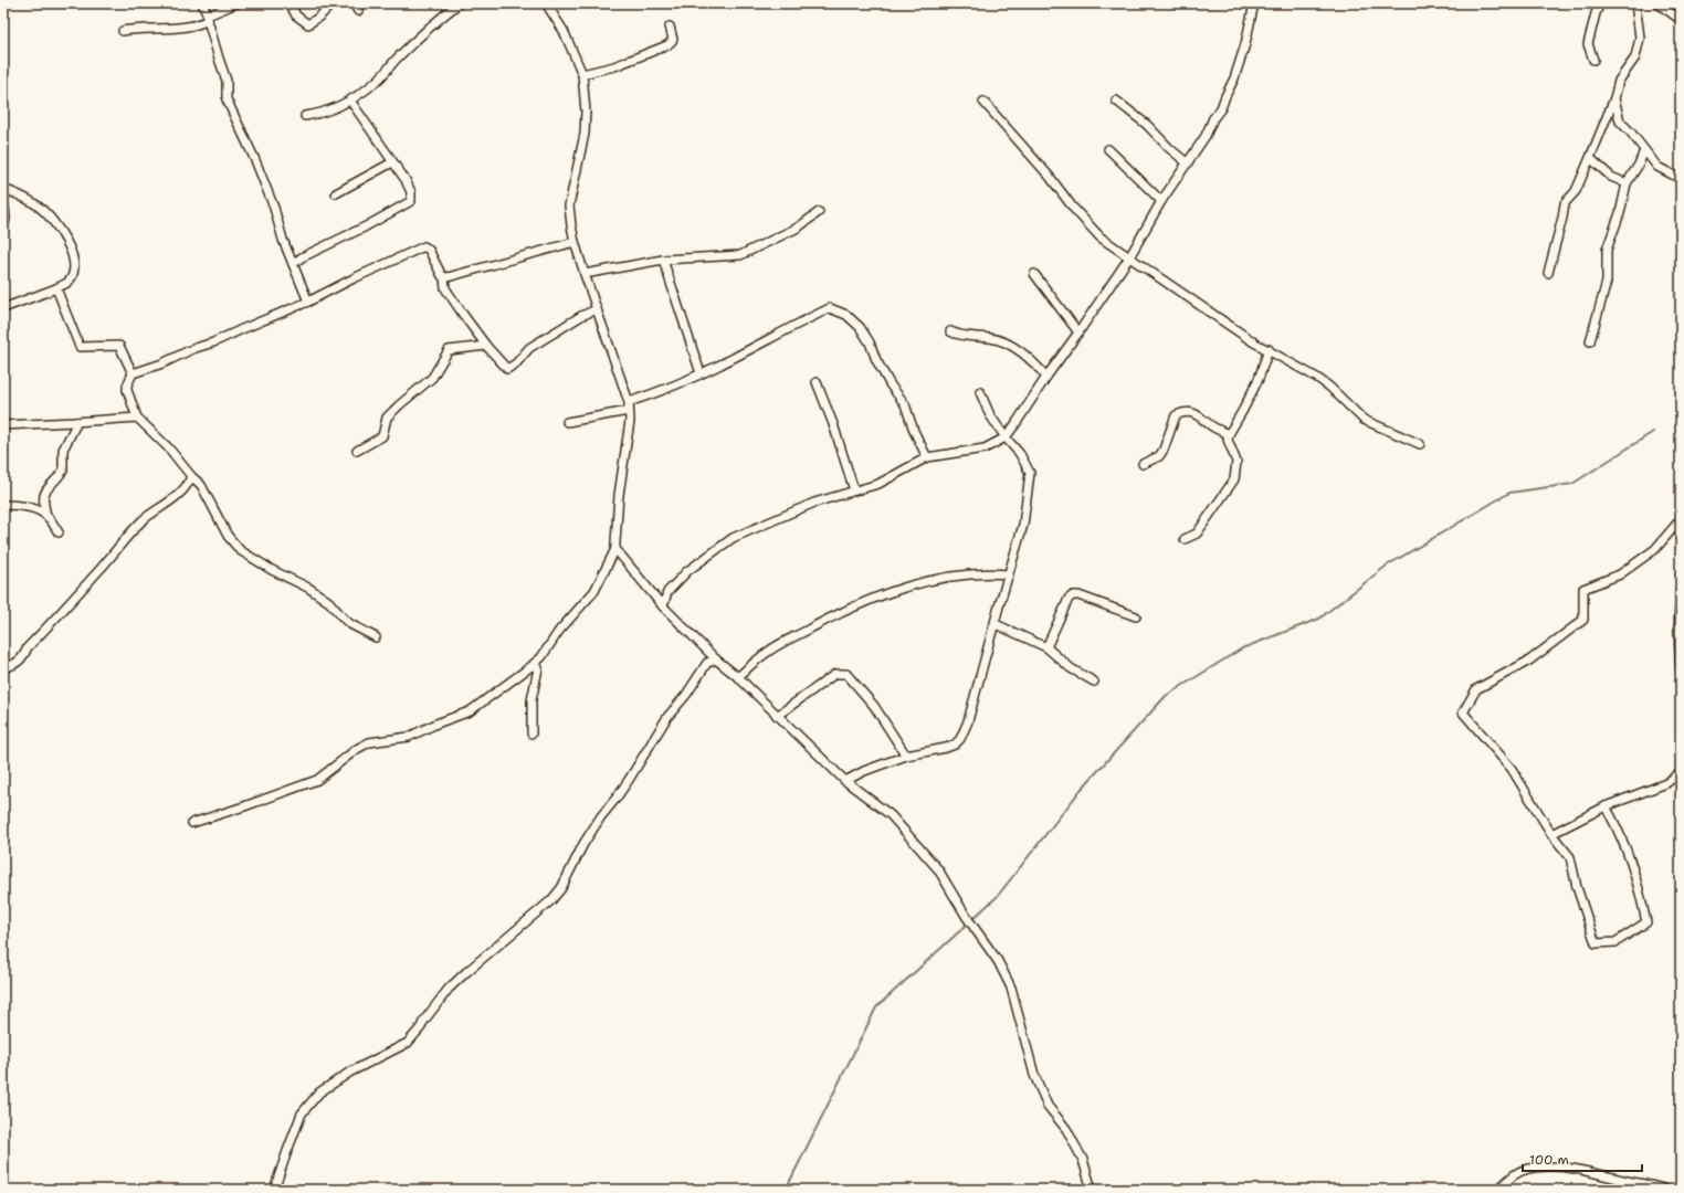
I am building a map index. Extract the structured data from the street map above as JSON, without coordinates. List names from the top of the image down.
{
  "scale_bar": "100 m"
}
